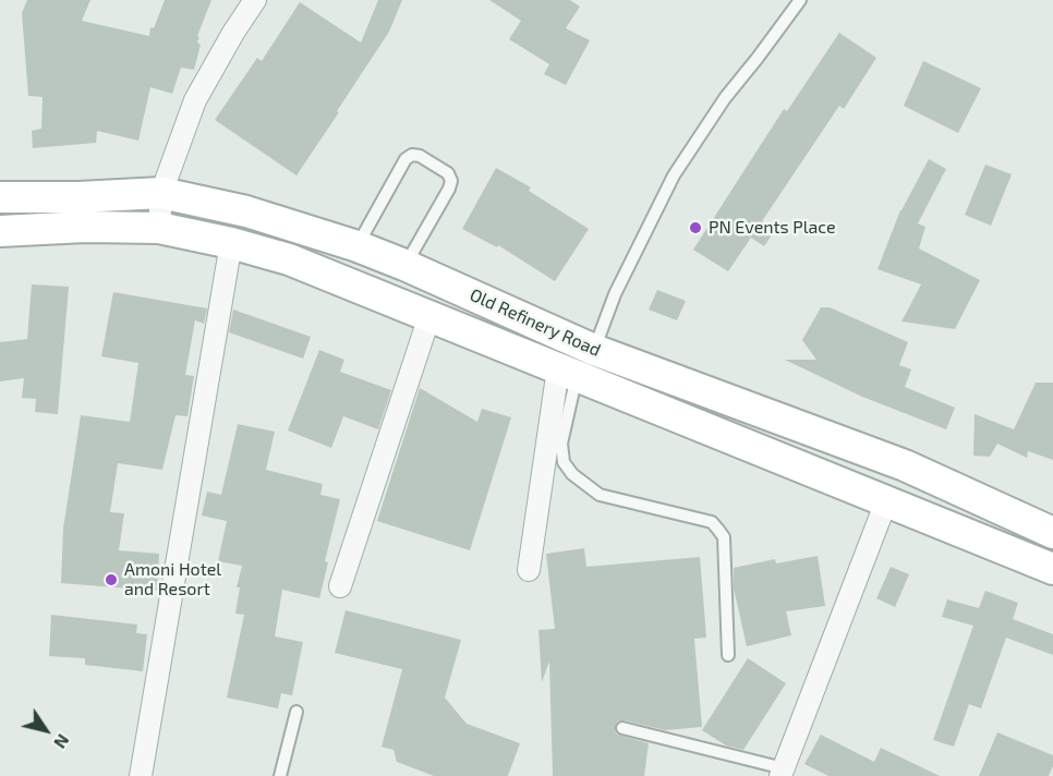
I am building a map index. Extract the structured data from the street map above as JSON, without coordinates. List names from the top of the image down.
{
  "streets": {
    "main road": ["Old Refinery Road"]
  },
  "places": ["PN Events Place", "Amoni Hotel and Resort"],
  "north": "bottom right"
}
